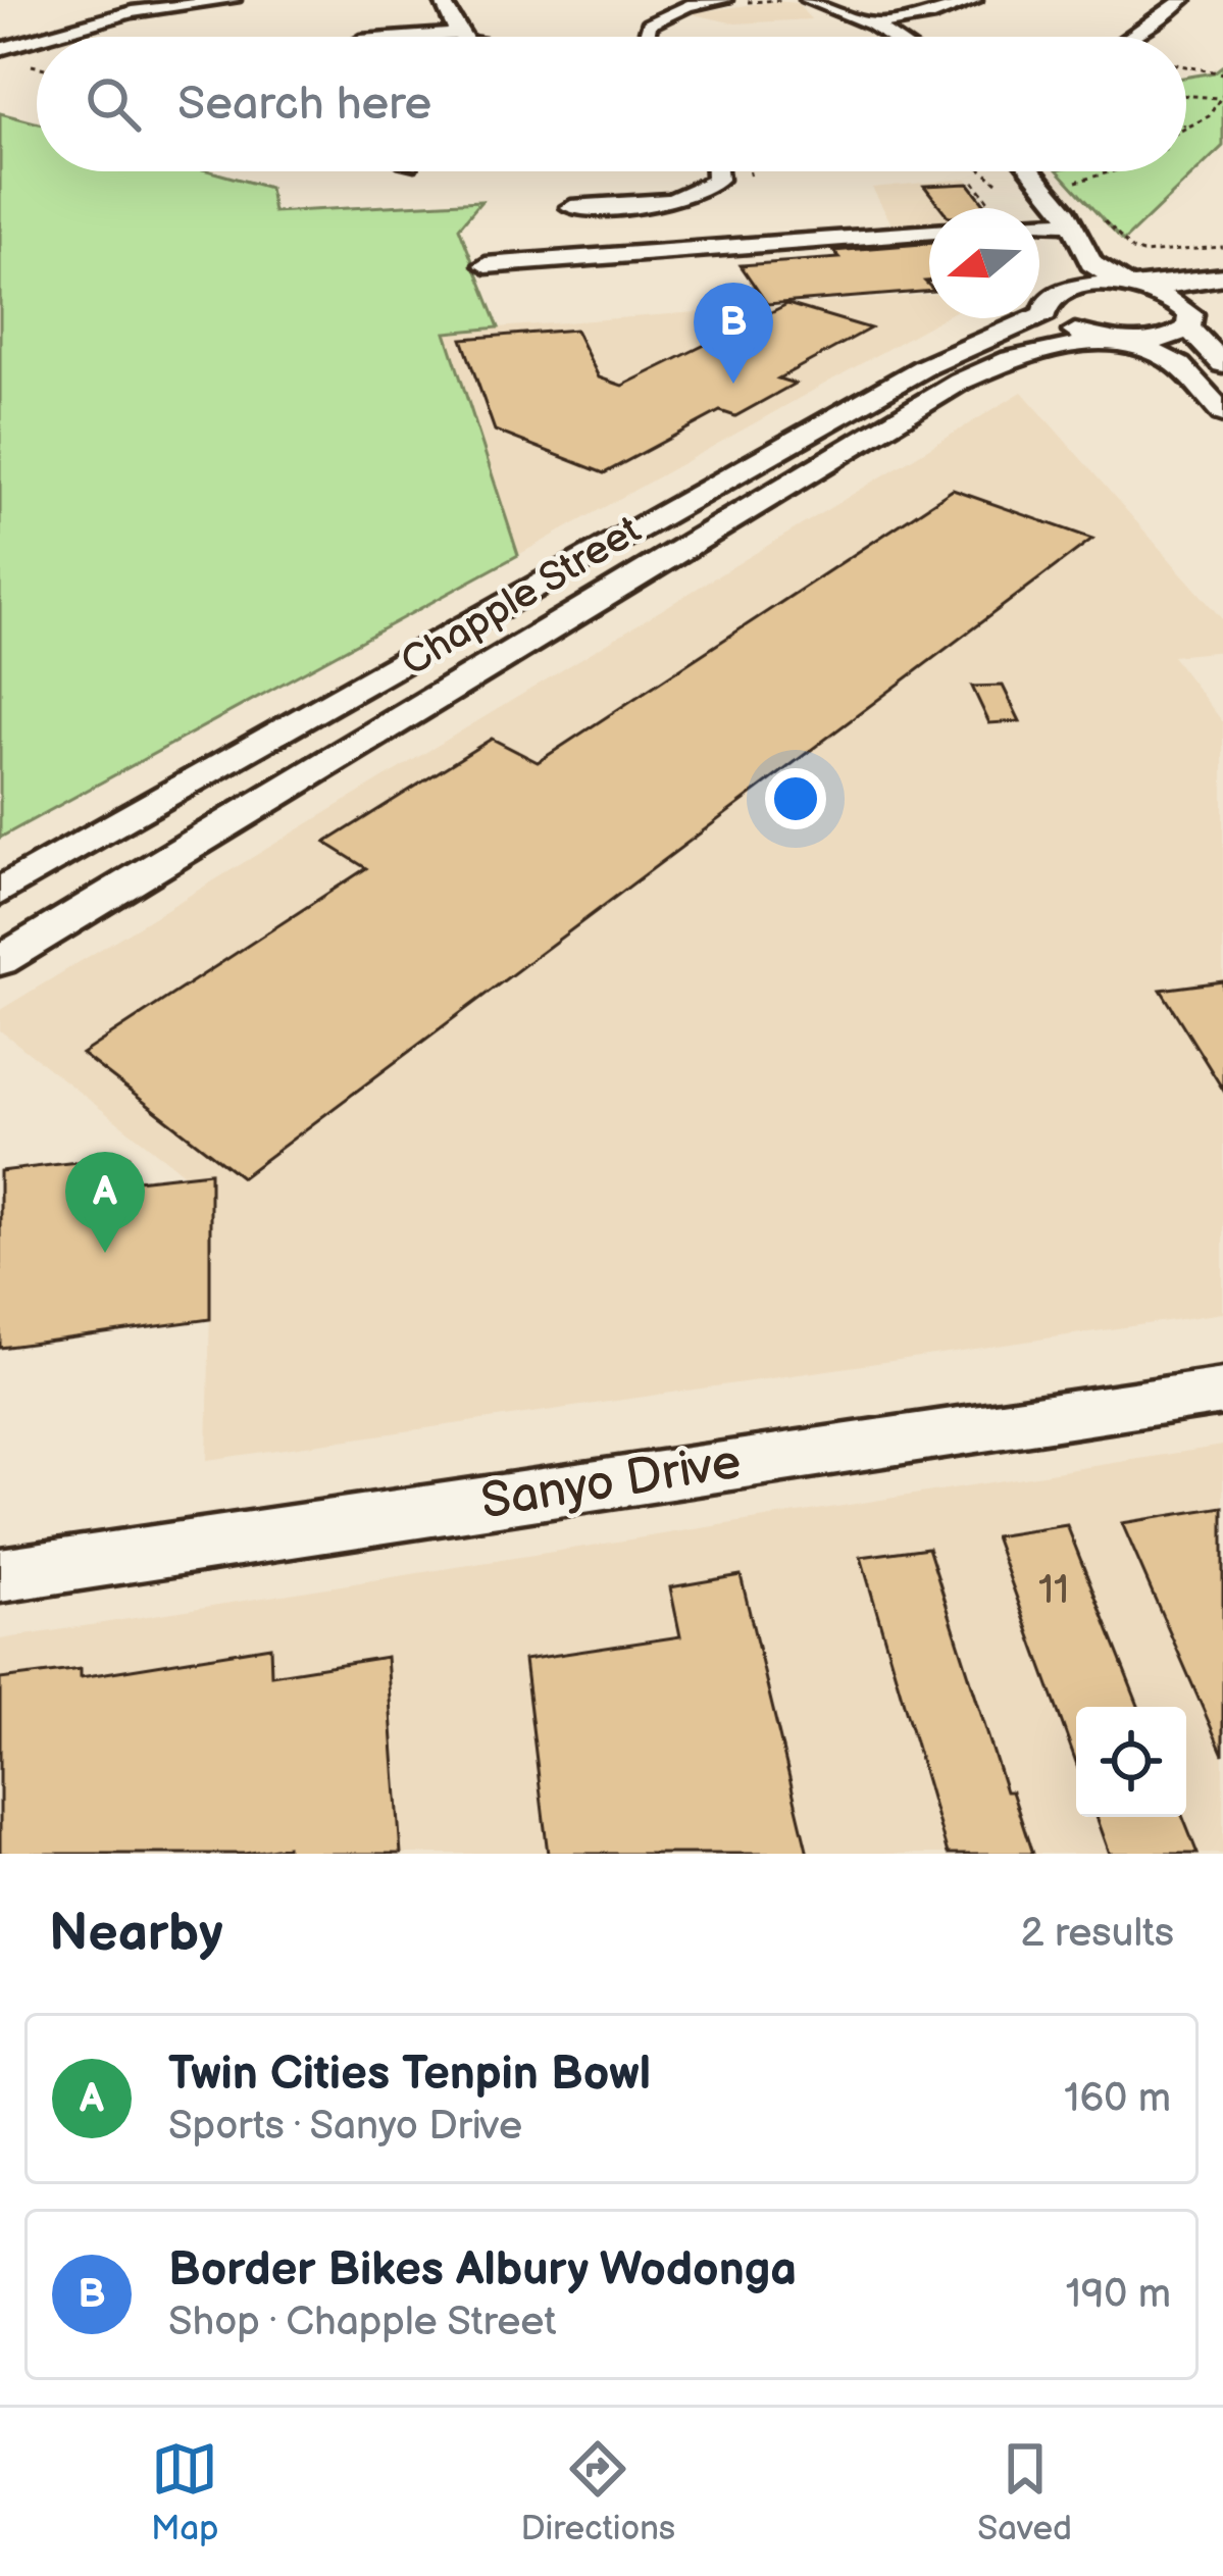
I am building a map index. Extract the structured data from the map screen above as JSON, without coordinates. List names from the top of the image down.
{
  "streets": {
    "street": ["Chapple Street", "Sanyo Drive"]
  },
  "house_numbers": ["11"],
  "north": "left",
  "page": {
    "search": "Search here",
    "pins": ["B", "A"],
    "heading": ["Nearby", "2 results"],
    "list": [
      {
        "mark": "A",
        "name": "Twin Cities Tenpin Bowl",
        "note": "Sports · Sanyo Drive",
        "value": "160 m"
      },
      {
        "mark": "B",
        "name": "Border Bikes Albury Wodonga",
        "note": "Shop · Chapple Street",
        "value": "190 m"
      }
    ],
    "nav": ["Map", "Directions", "Saved"]
  }
}
